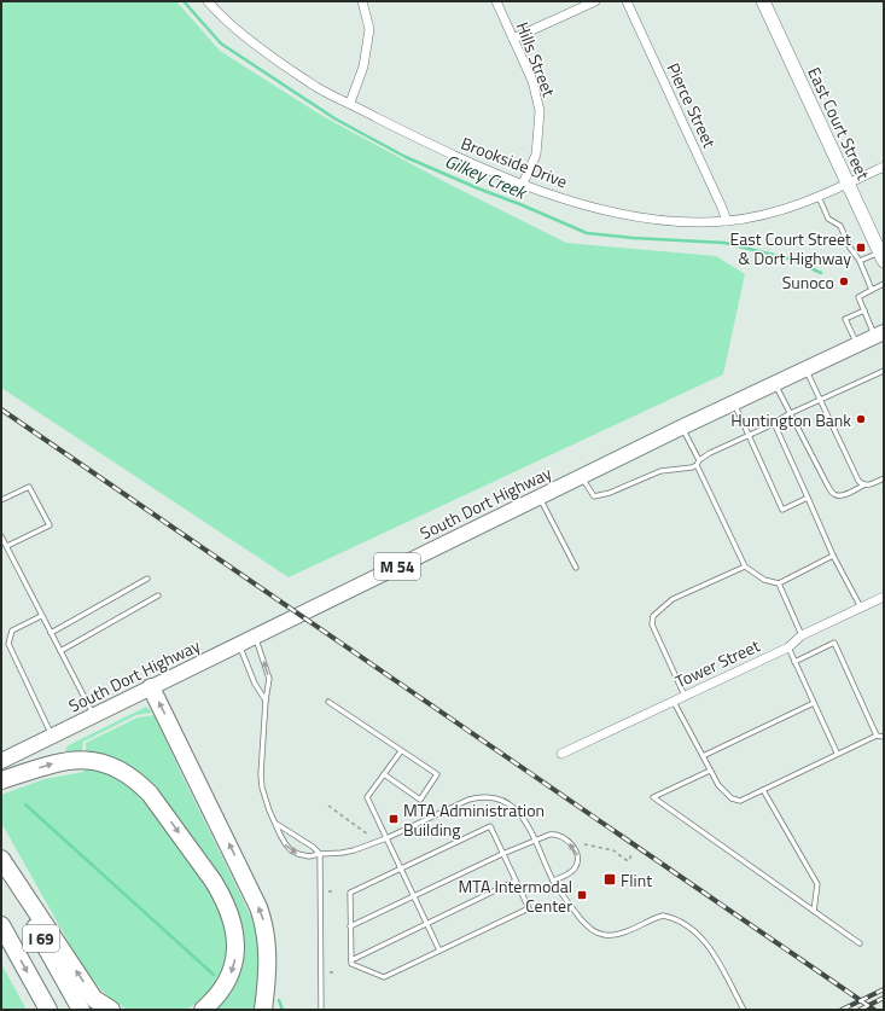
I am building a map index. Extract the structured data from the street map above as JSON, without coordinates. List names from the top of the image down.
{
  "streets": {
    "highway": ["I 69"],
    "main road": ["East Court Street", "South Dort Highway", "M 54"],
    "street": [
      "Hills Street",
      "Pierce Street",
      "Brookside Drive",
      "Tower Street"
    ]
  },
  "crossings": [
    ["Hills Street", "Brookside Drive"],
    ["Pierce Street", "Brookside Drive"],
    ["East Court Street", "Brookside Drive"]
  ],
  "water": ["Gilkey Creek"],
  "places": {
    "transit": [
      "East Court Street & Dort Highway",
      "MTA Administration Building",
      "Flint",
      "MTA Intermodal Center"
    ],
    "other": ["Sunoco", "Huntington Bank"]
  }
}
